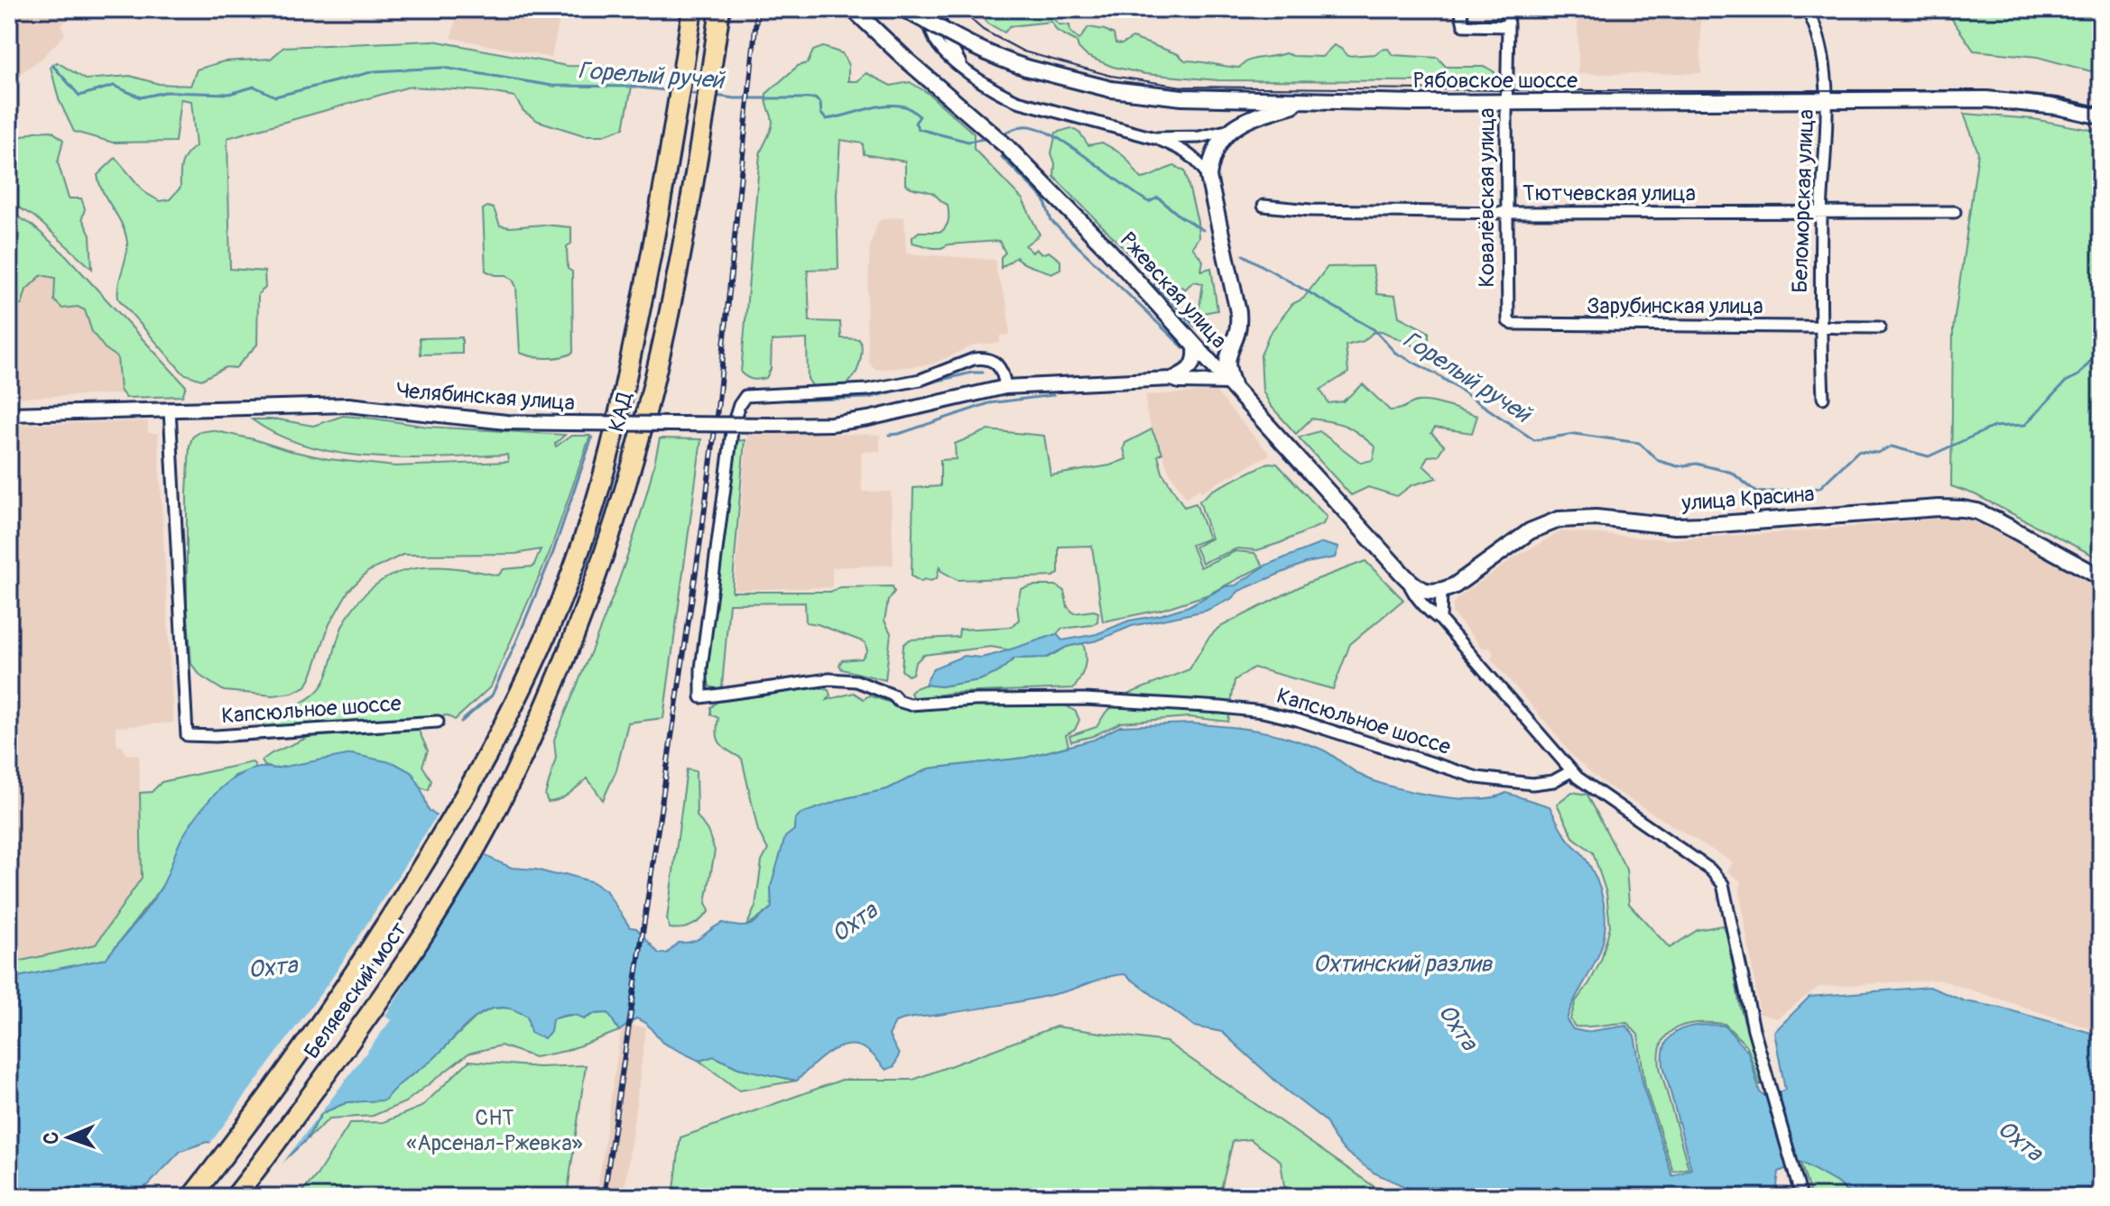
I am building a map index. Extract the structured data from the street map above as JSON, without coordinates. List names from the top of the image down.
{
  "streets": {
    "highway": ["КАД", "Беляевский мост"],
    "main road": ["Рябовское шоссе", "Ржевская улица", "улица Красина"],
    "street": [
      "Тютчевская улица",
      "Ковалёвская улица",
      "Беломорская улица",
      "Зарубинская улица",
      "Челябинская улица",
      "Капсюльное шоссе"
    ]
  },
  "crossings": [
    ["Рябовское шоссе", "Ковалёвская улица"],
    ["Рябовское шоссе", "Беломорская улица"],
    ["Тютчевская улица", "Ковалёвская улица"],
    ["Тютчевская улица", "Беломорская улица"],
    ["Ковалёвская улица", "Зарубинская улица"],
    ["Беломорская улица", "Зарубинская улица"],
    ["Ржевская улица", "Челябинская улица"],
    ["Ржевская улица", "Капсюльное шоссе"],
    ["Челябинская улица", "Капсюльное шоссе"],
    ["КАД", "Беляевский мост"]
  ],
  "water": ["Горелый ручей", "Охта", "Охтинский разлив"],
  "parks": ["СНТ «Арсенал-Ржевка»"],
  "north": "left"
}
